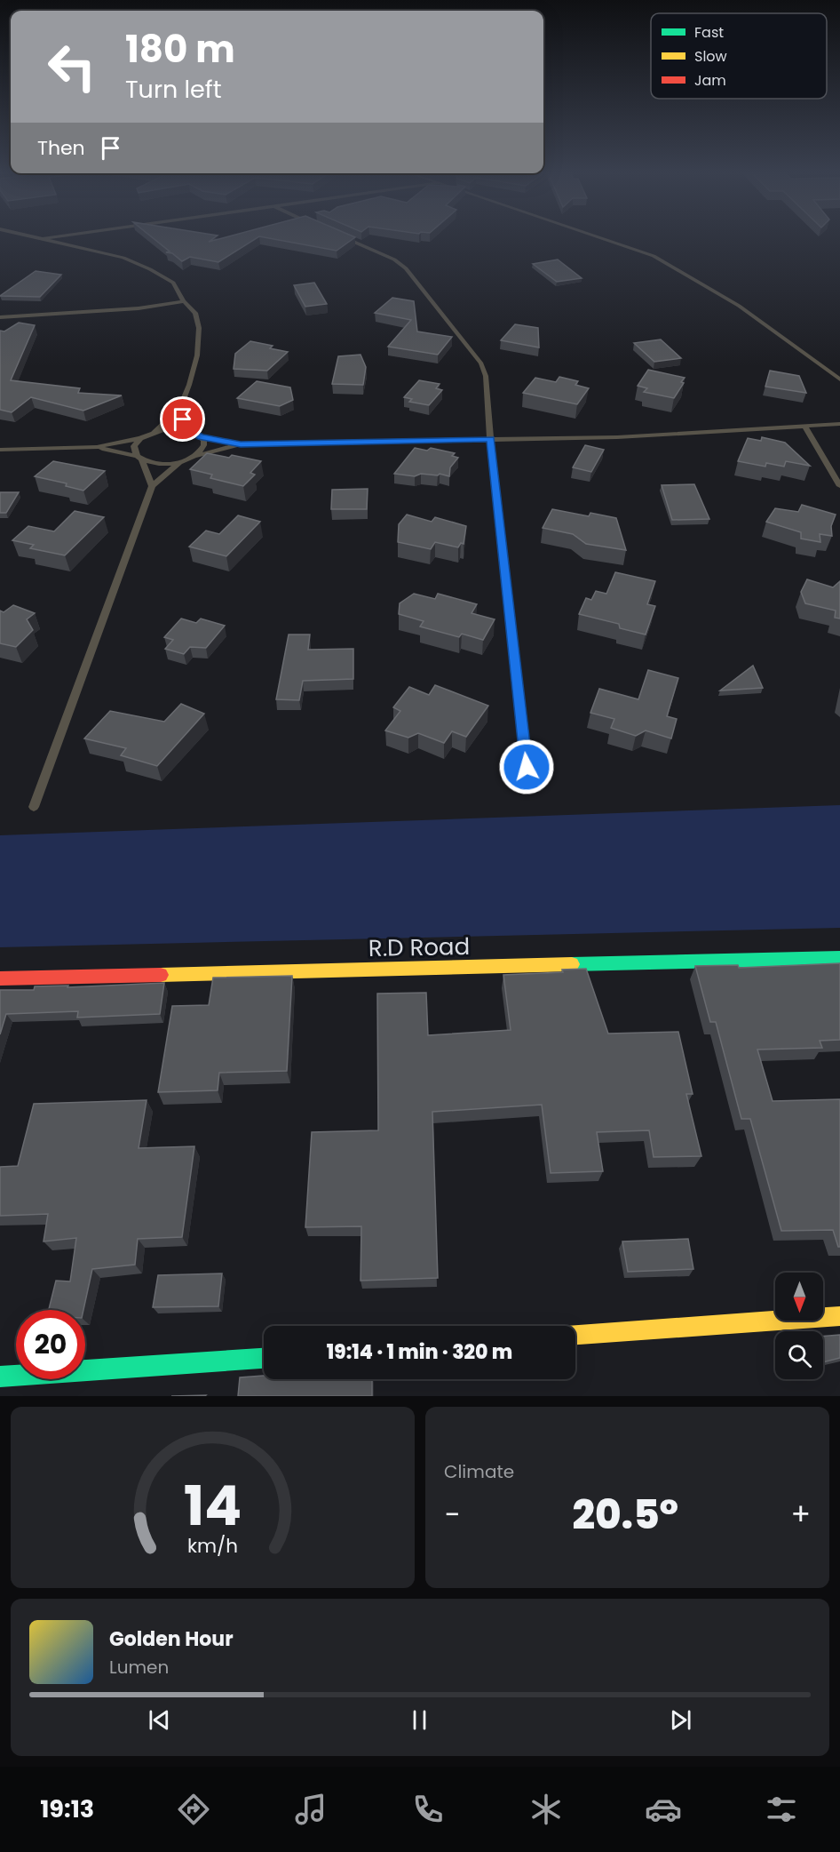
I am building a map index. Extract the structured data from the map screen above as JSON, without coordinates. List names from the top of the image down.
{
  "streets": {
    "street": ["R.D Road"]
  },
  "legend": ["Fast", "Slow", "Jam"],
  "north": "bottom",
  "page": {
    "turn": ["180 m", "Turn left"],
    "then": "Then",
    "limit": "20",
    "trip": "19:14 · 1 min · 320 m",
    "tile": "Climate",
    "heat": ["−", "20.5°", "+"],
    "song": ["Golden Hour", "Lumen"],
    "tabs": "19:13",
    "gauge": ["14", "km/h"]
  }
}
